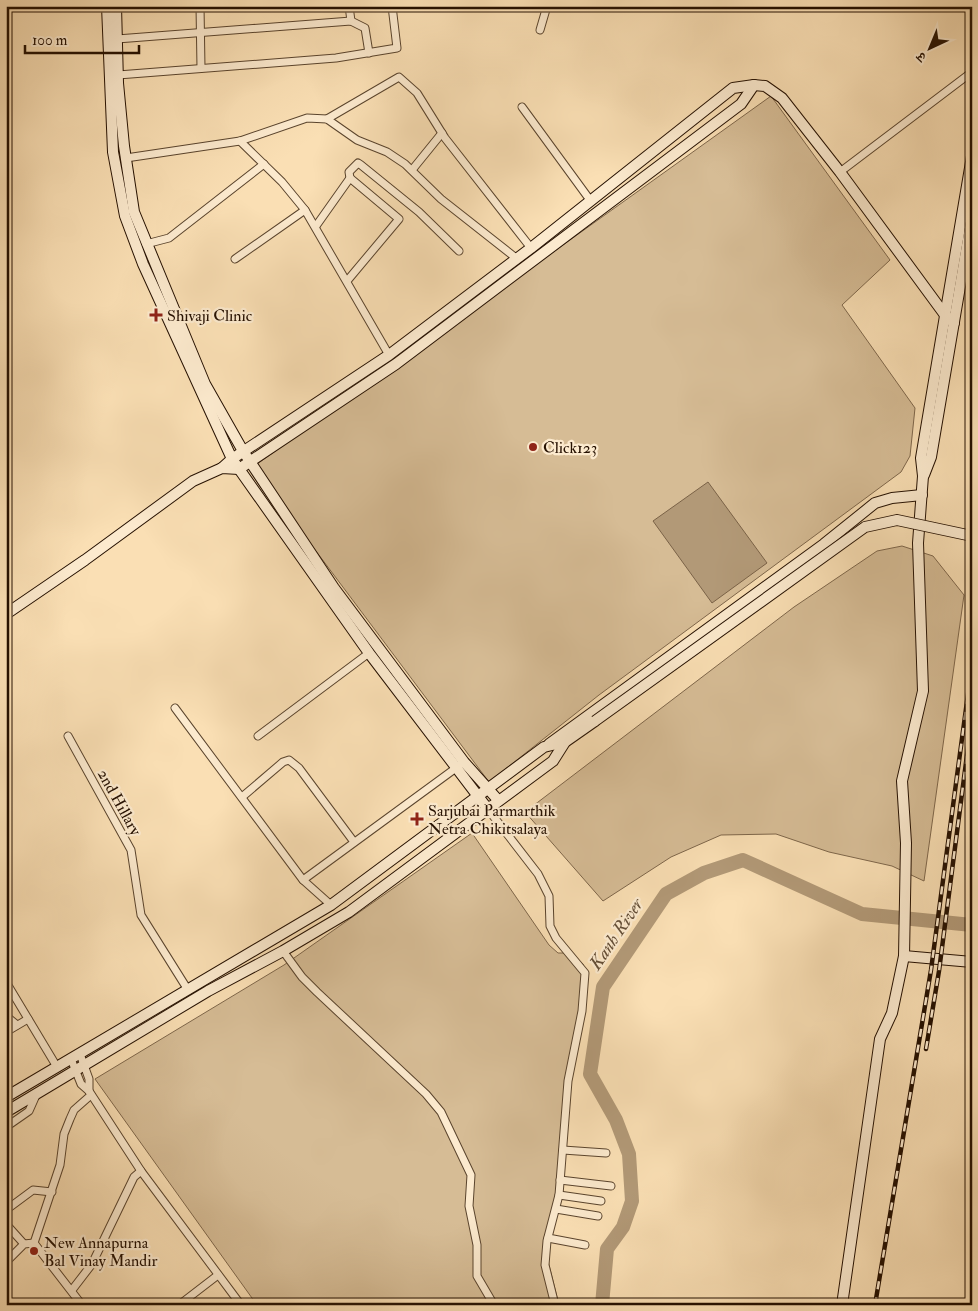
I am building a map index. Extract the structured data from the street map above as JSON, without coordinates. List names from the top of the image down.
{
  "streets": {
    "street": ["2nd Hillary"]
  },
  "water": ["Kanh River"],
  "places": {
    "health": ["Shivaji Clinic", "Sarjubai Parmarthik Netra Chikitsalaya"],
    "other": ["Click123", "New Annapurna Bal Vinay Mandir"]
  },
  "scale_bar": "100 m",
  "north": "bottom left"
}
